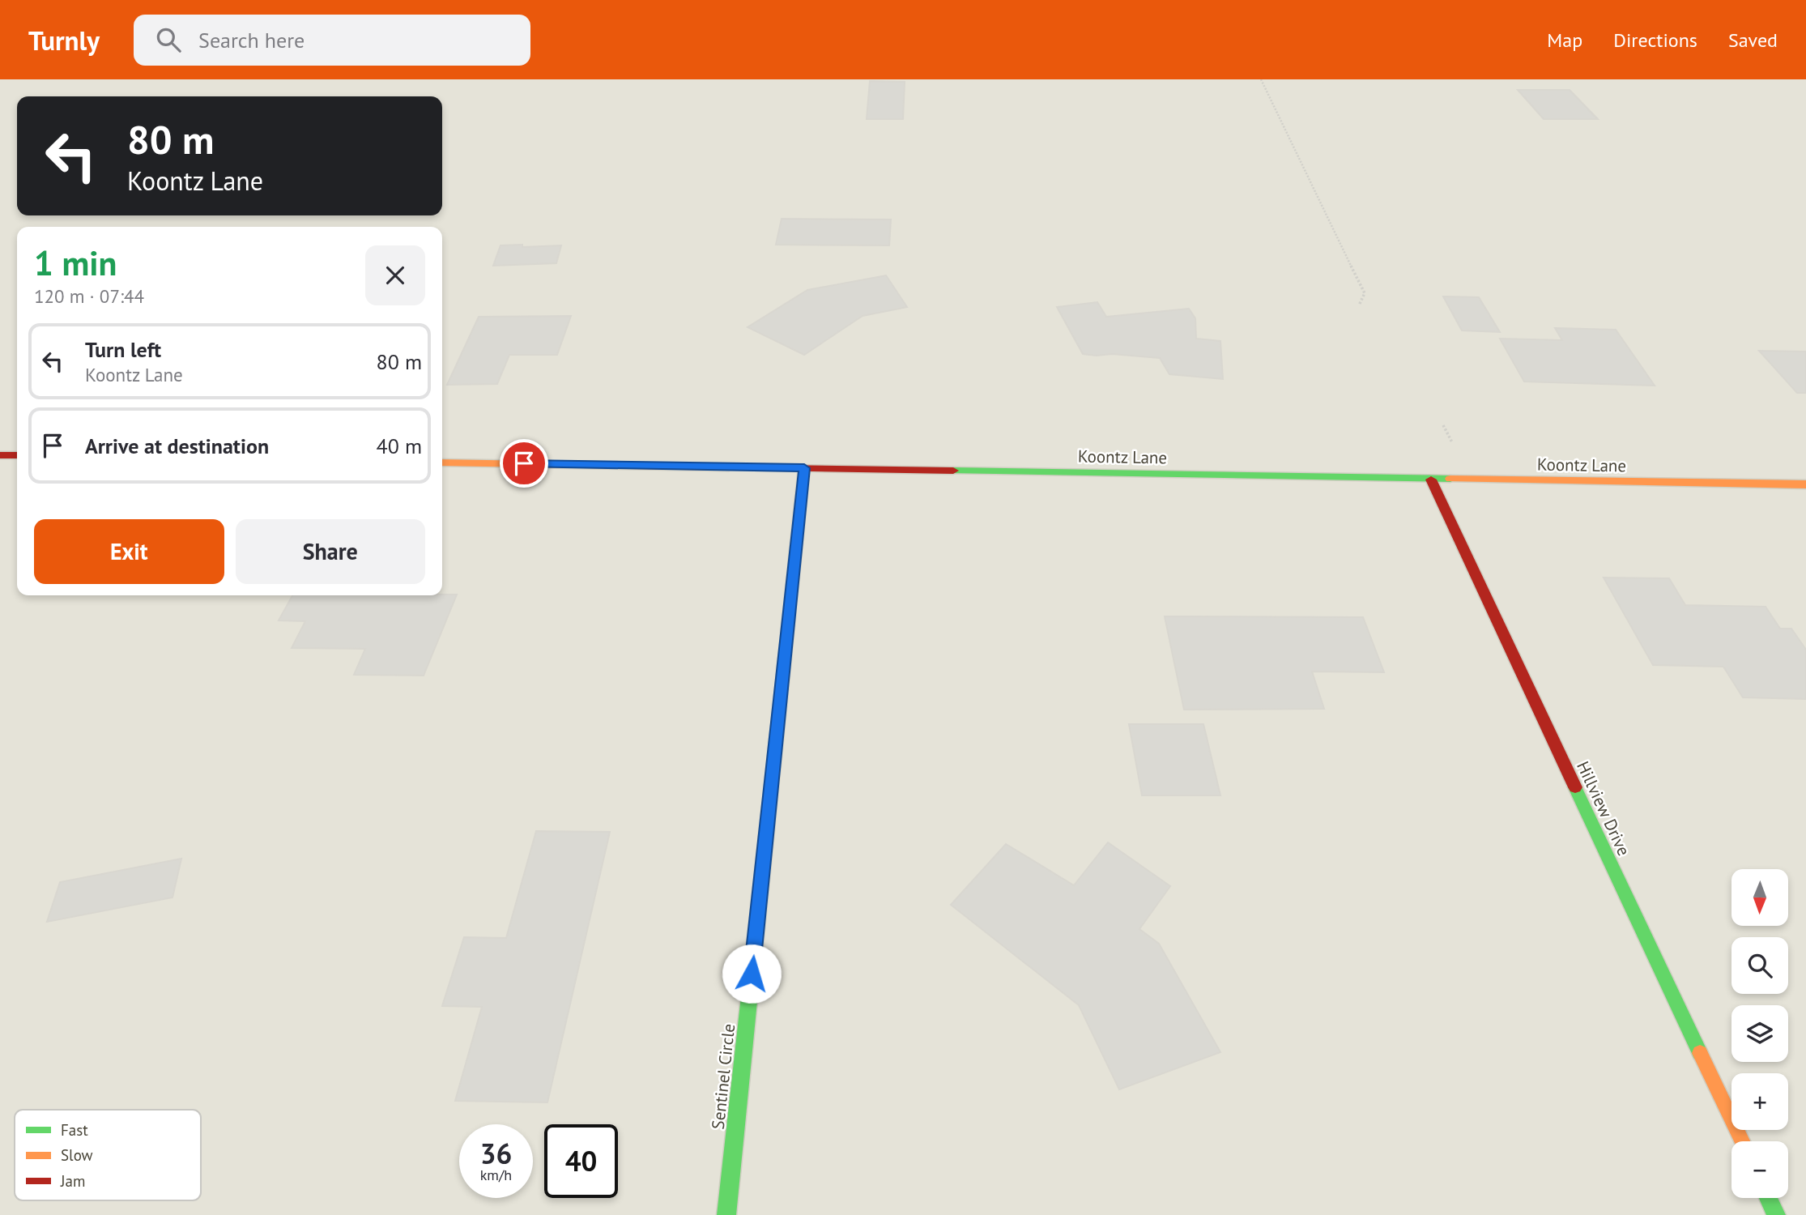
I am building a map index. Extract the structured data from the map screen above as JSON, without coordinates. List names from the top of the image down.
{
  "streets": {
    "street": ["Koontz Lane", "Hillview Drive", "Sentinel Circle"]
  },
  "crossings": [
    ["Koontz Lane", "Hillview Drive"],
    ["Koontz Lane", "Sentinel Circle"]
  ],
  "legend": ["Fast", "Slow", "Jam"],
  "north": "bottom",
  "page": {
    "header": "Turnly",
    "search": "Search here",
    "nav": ["Map", "Directions", "Saved"],
    "turn": ["80 m", "Koontz Lane"],
    "heading": ["1 min", "120 m · 07:44"],
    "list": [
      {
        "name": "Turn left",
        "note": "Koontz Lane",
        "value": "80 m"
      },
      {
        "name": "Arrive at destination",
        "value": "40 m"
      }
    ],
    "buttons": ["Exit", "Share"],
    "map_buttons": ["+", "−"],
    "speed": "36 km/h",
    "limit": "40"
  }
}
